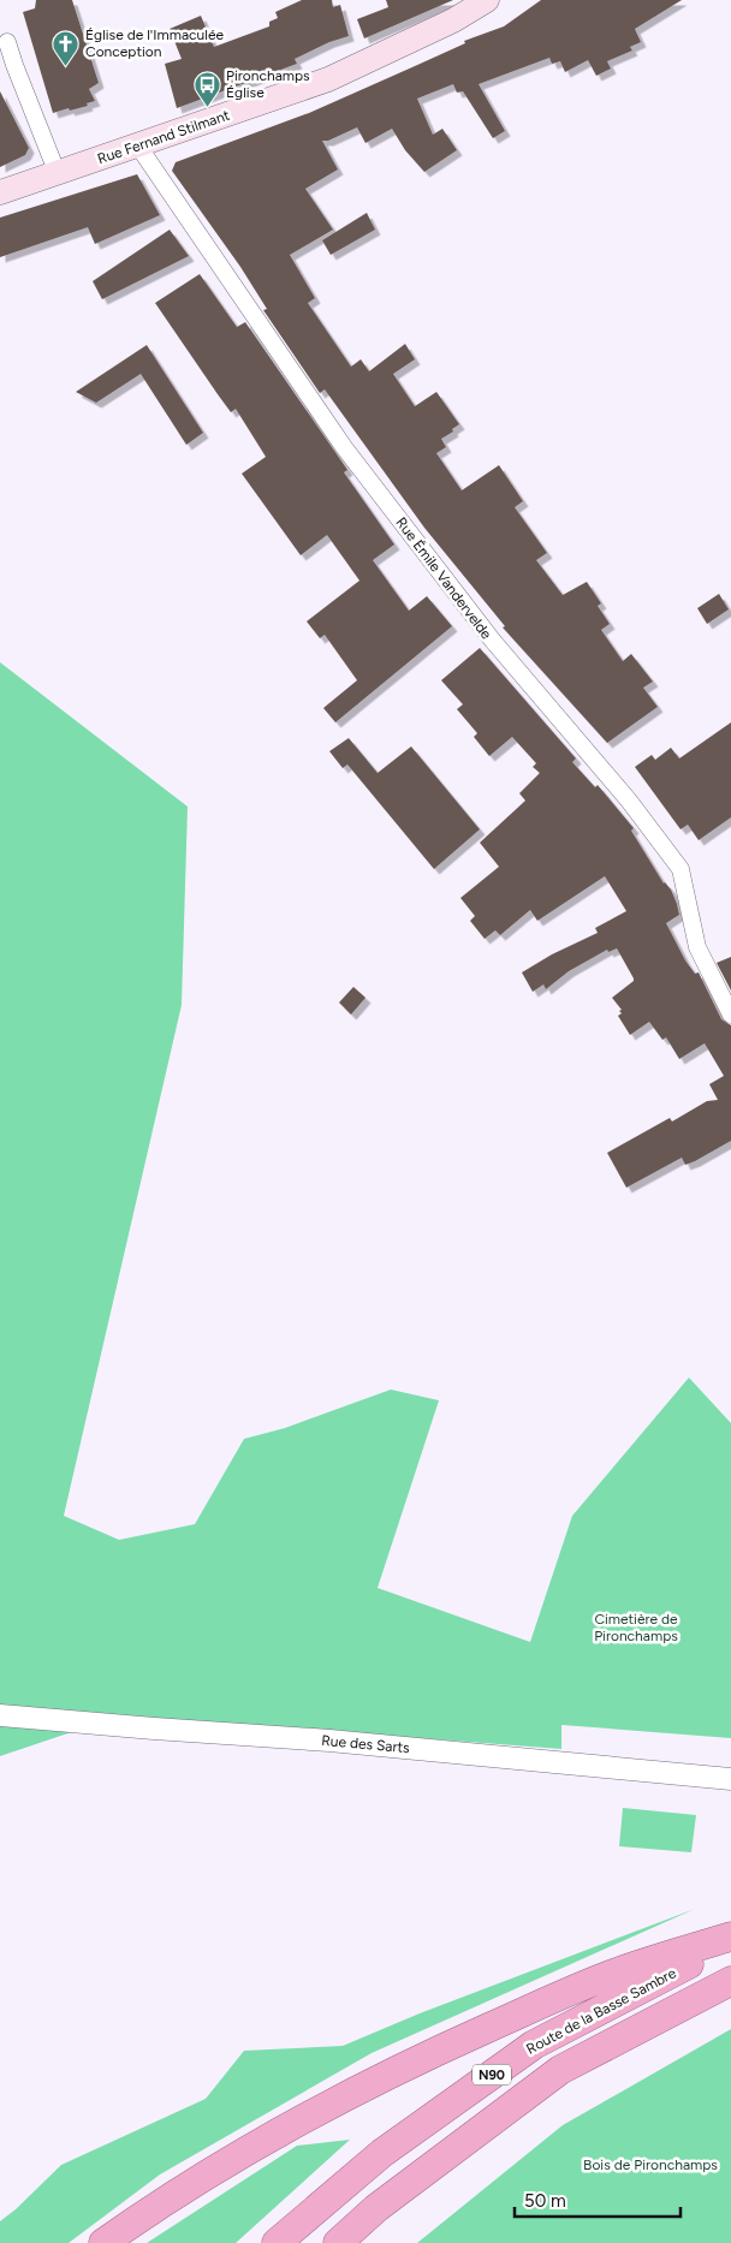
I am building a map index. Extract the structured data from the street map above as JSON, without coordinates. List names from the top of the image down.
{
  "streets": {
    "highway": ["Route de la Basse Sambre", "N90"],
    "main road": ["Rue Fernand Stilmant"],
    "street": ["Rue Émile Vandervelde", "Rue des Sarts"]
  },
  "crossings": [
    ["Rue Fernand Stilmant", "Rue Émile Vandervelde"]
  ],
  "parks": ["Cimetière de Pironchamps", "Bois de Pironchamps"],
  "places": {
    "church": ["Église de l'Immaculée Conception"],
    "bus stop": ["Pironchamps Église"]
  },
  "scale_bar": "50 m"
}
